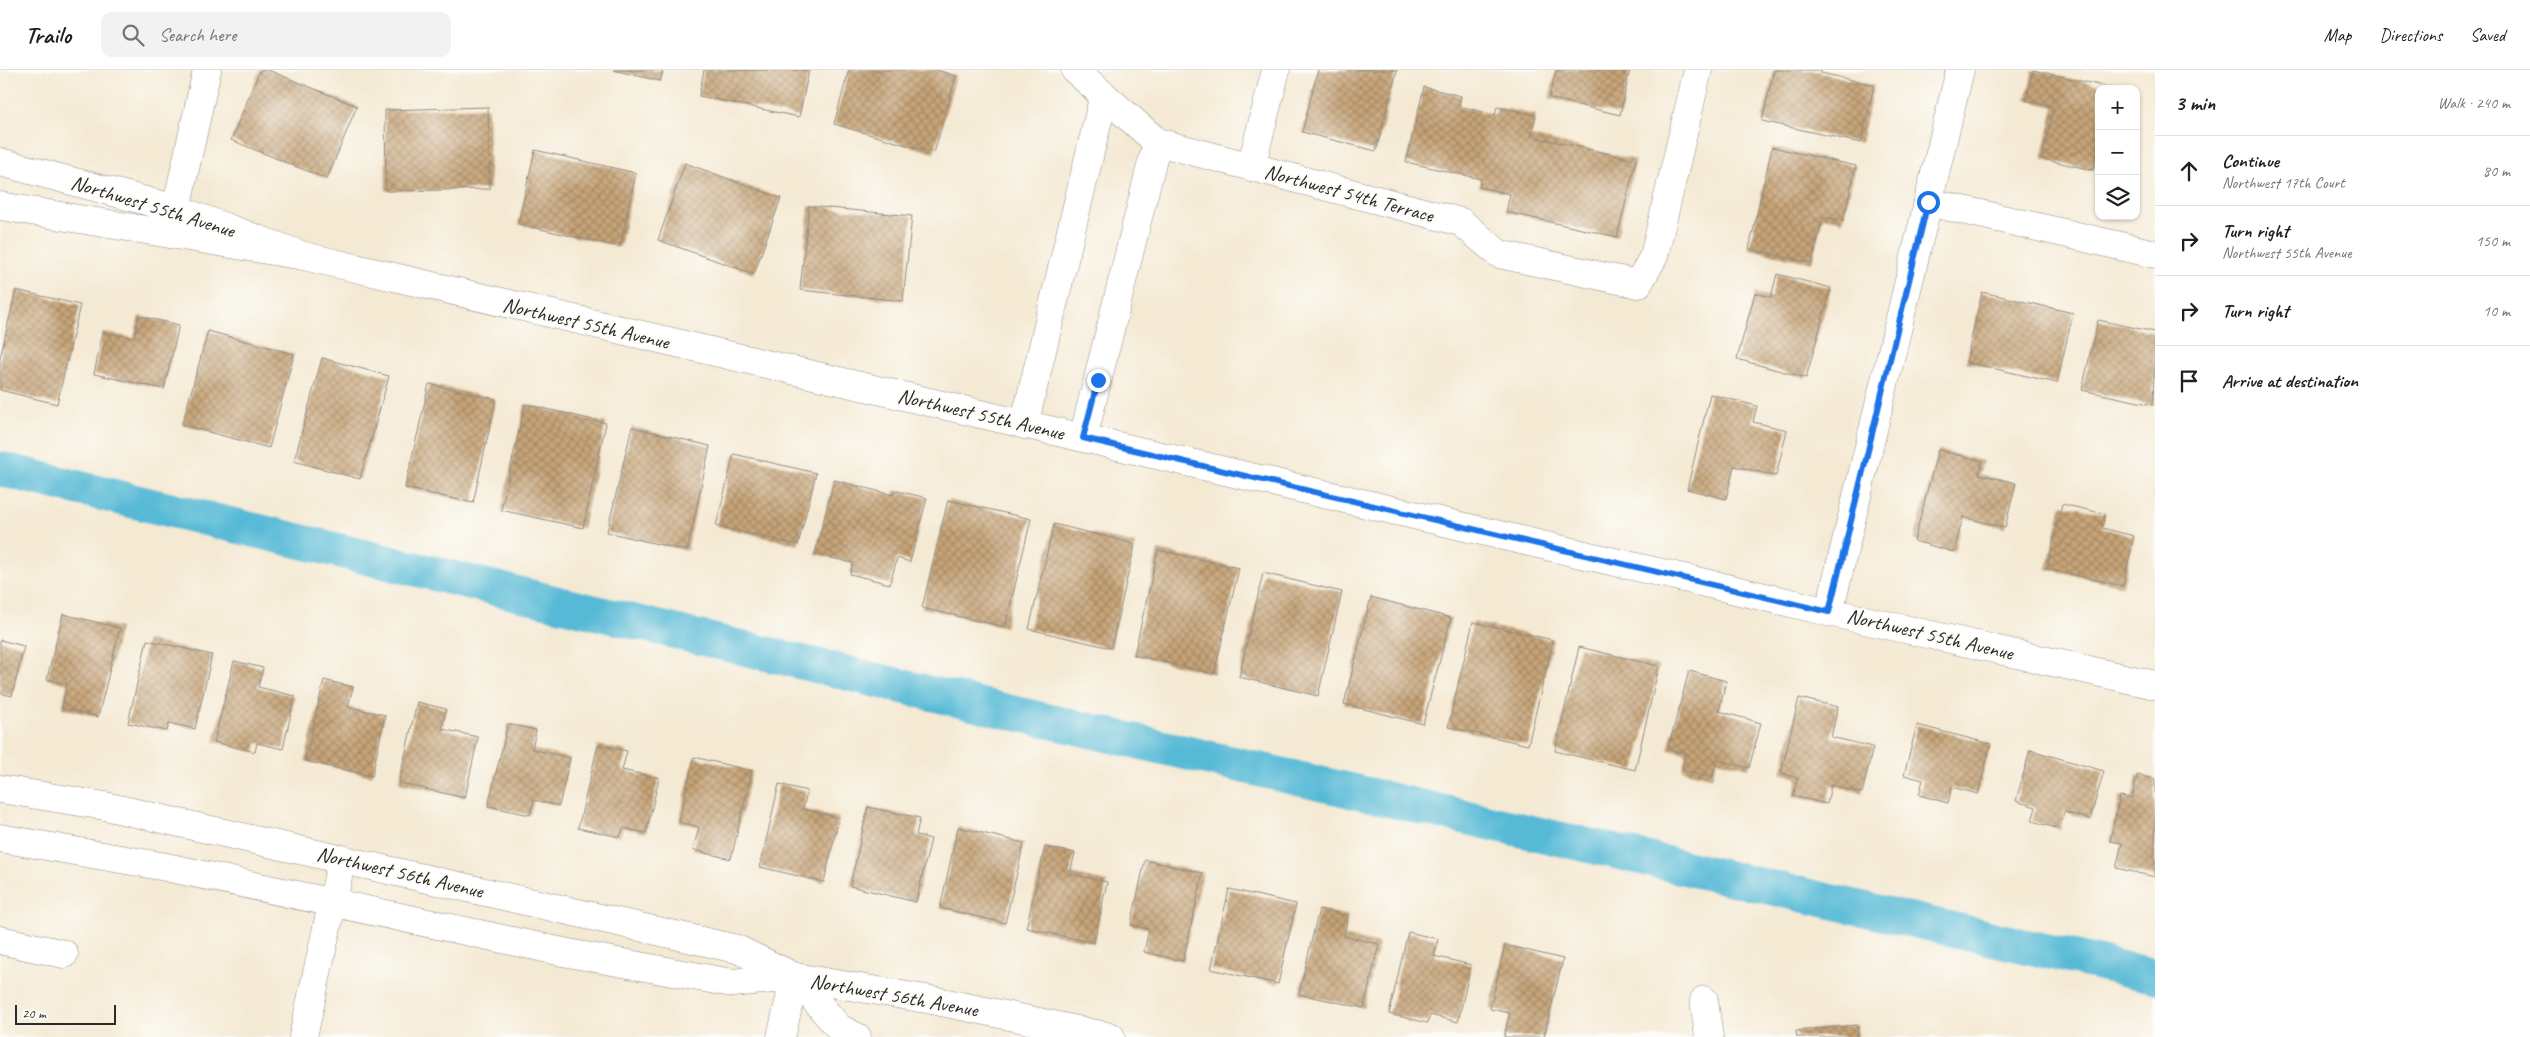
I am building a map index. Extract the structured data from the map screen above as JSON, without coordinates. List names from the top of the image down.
{
  "streets": {
    "street": ["Northwest 54th Terrace", "Northwest 55th Avenue", "Northwest 56th Avenue"]
  },
  "scale_bar": "20 m",
  "page": {
    "header": "Trailo",
    "search": "Search here",
    "nav": ["Map", "Directions", "Saved"],
    "heading": ["3 min", "Walk · 240 m"],
    "map_buttons": ["+", "−"],
    "list": [
      ["Continue", "Northwest 17th Court", "80 m"],
      ["Turn right", "Northwest 55th Avenue", "150 m"],
      ["Turn right", "10 m"],
      "Arrive at destination"
    ],
    "scale": "20 m"
  }
}
